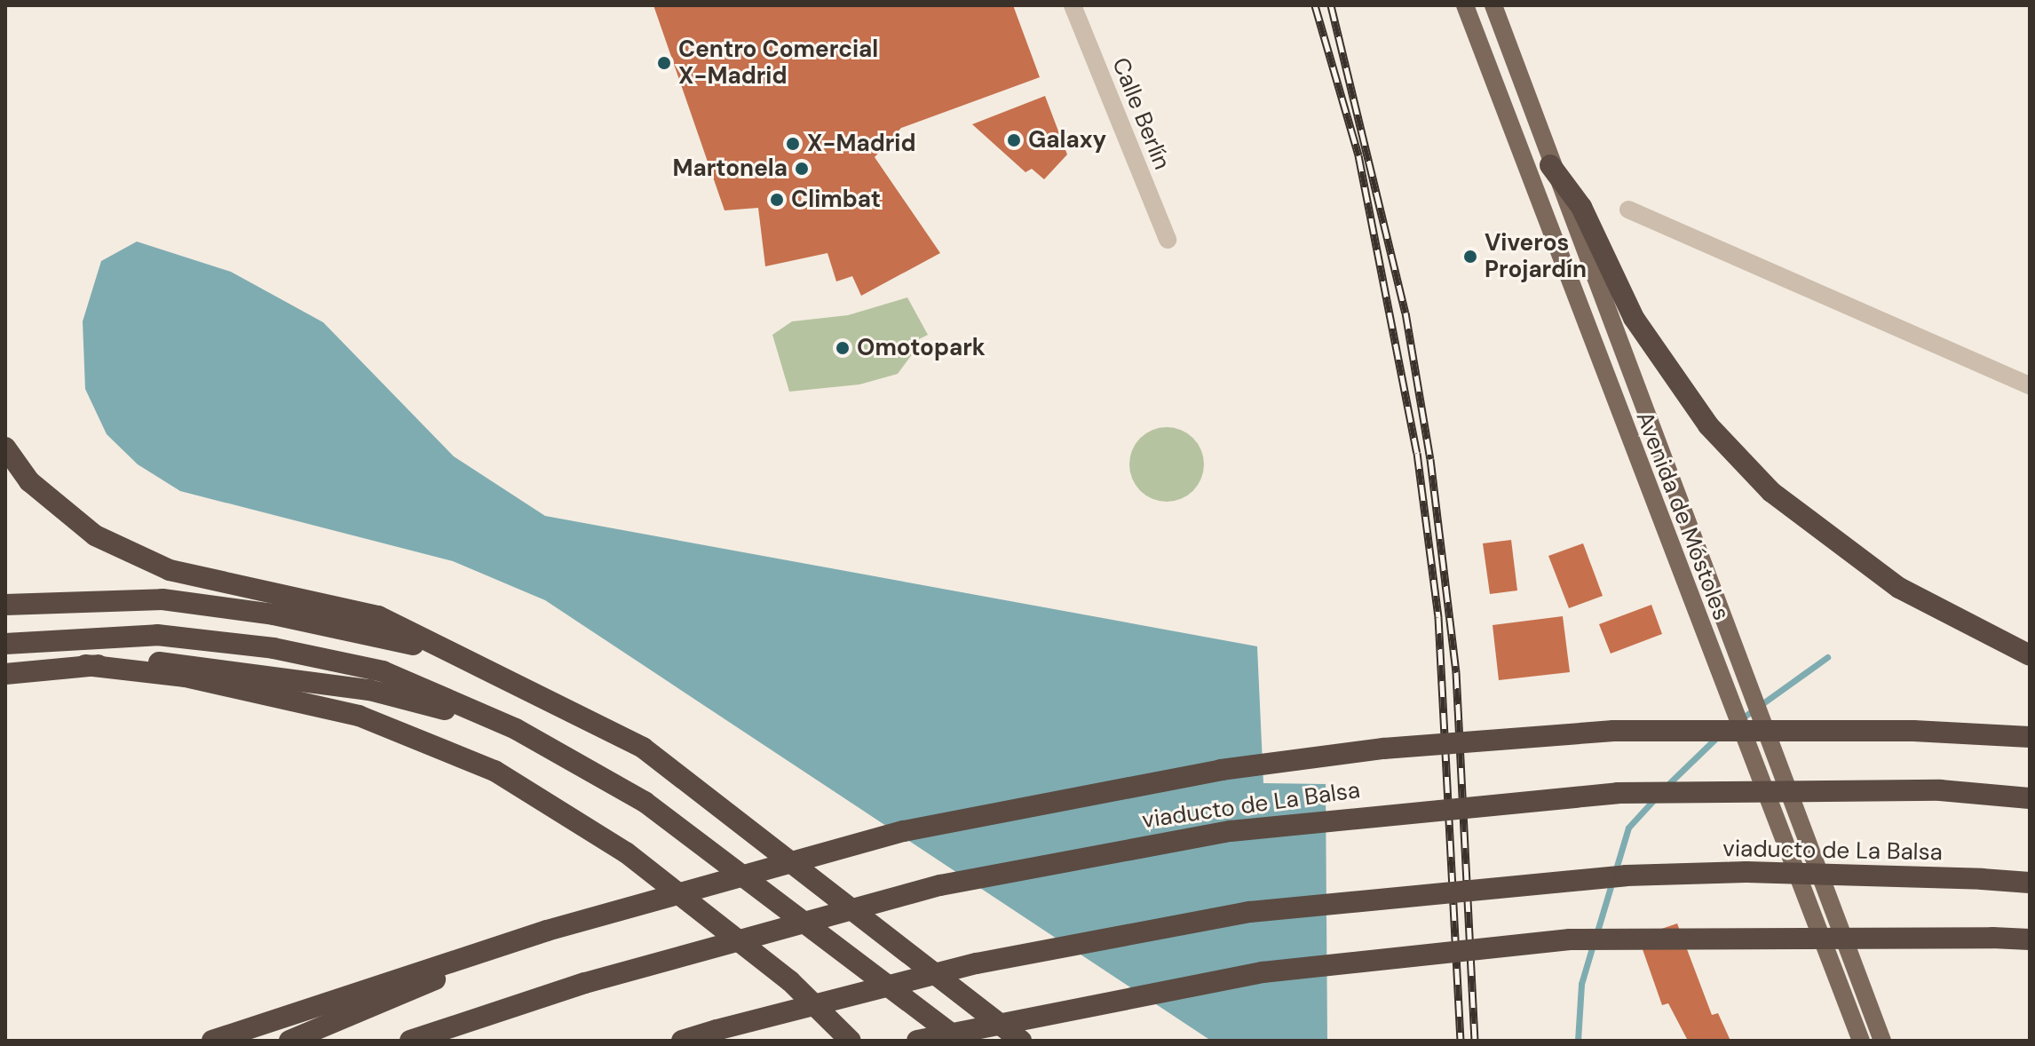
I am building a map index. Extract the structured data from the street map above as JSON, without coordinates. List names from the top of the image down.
{
  "streets": {
    "highway": ["viaducto de La Balsa"],
    "main road": ["Avenida de Móstoles"],
    "street": ["Calle Berlín"]
  },
  "places": [
    "Centro Comercial X-Madrid",
    "Galaxy",
    "X-Madrid",
    "Martonela",
    "Climbat",
    "Viveros Projardín",
    "Omotopark"
  ]
}
